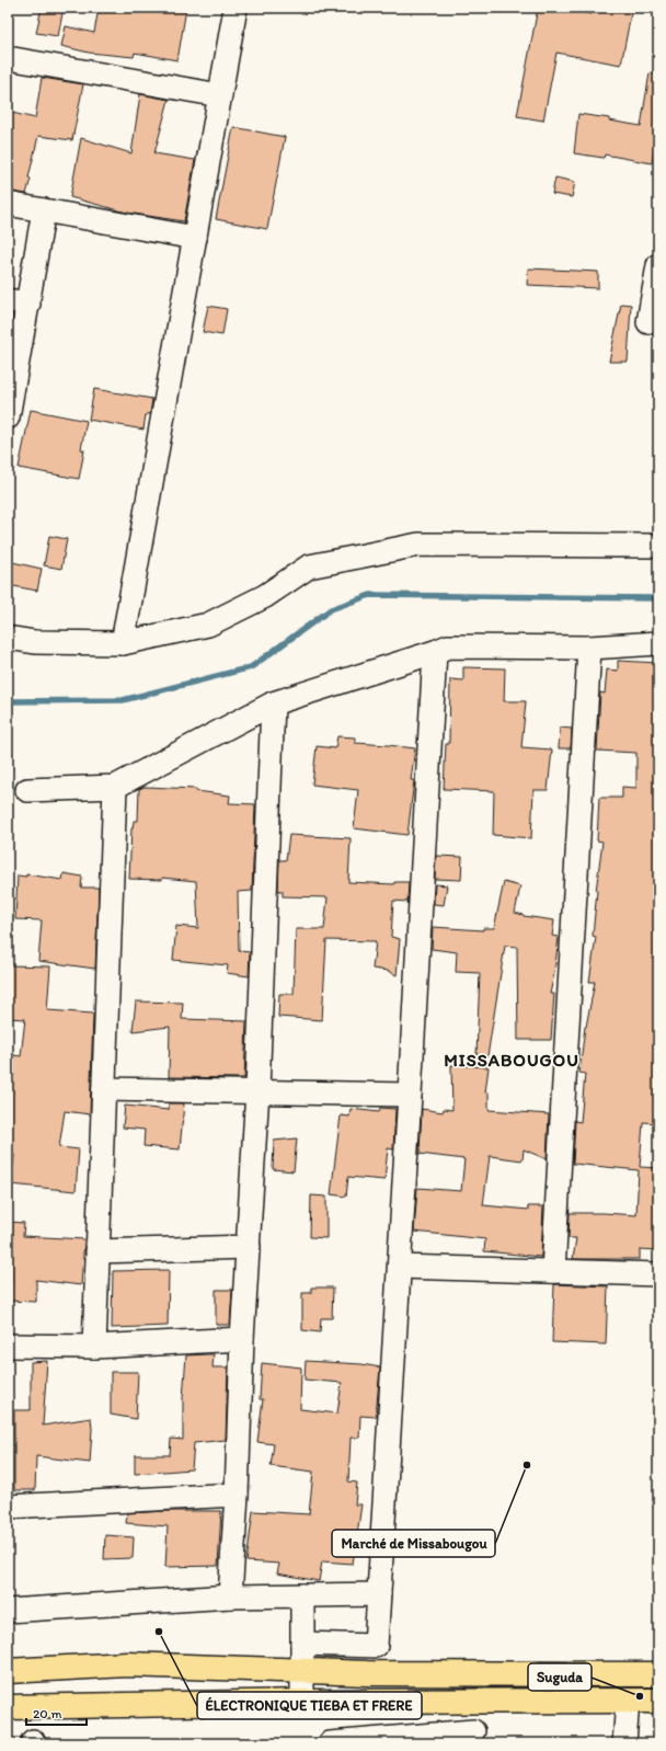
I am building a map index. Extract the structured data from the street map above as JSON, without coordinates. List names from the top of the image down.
{
  "districts": ["MISSABOUGOU"],
  "places": ["Marché de Missabougou", "ÉLECTRONIQUE TIEBA ET FRERE", "Suguda"],
  "scale_bar": "20 m"
}
